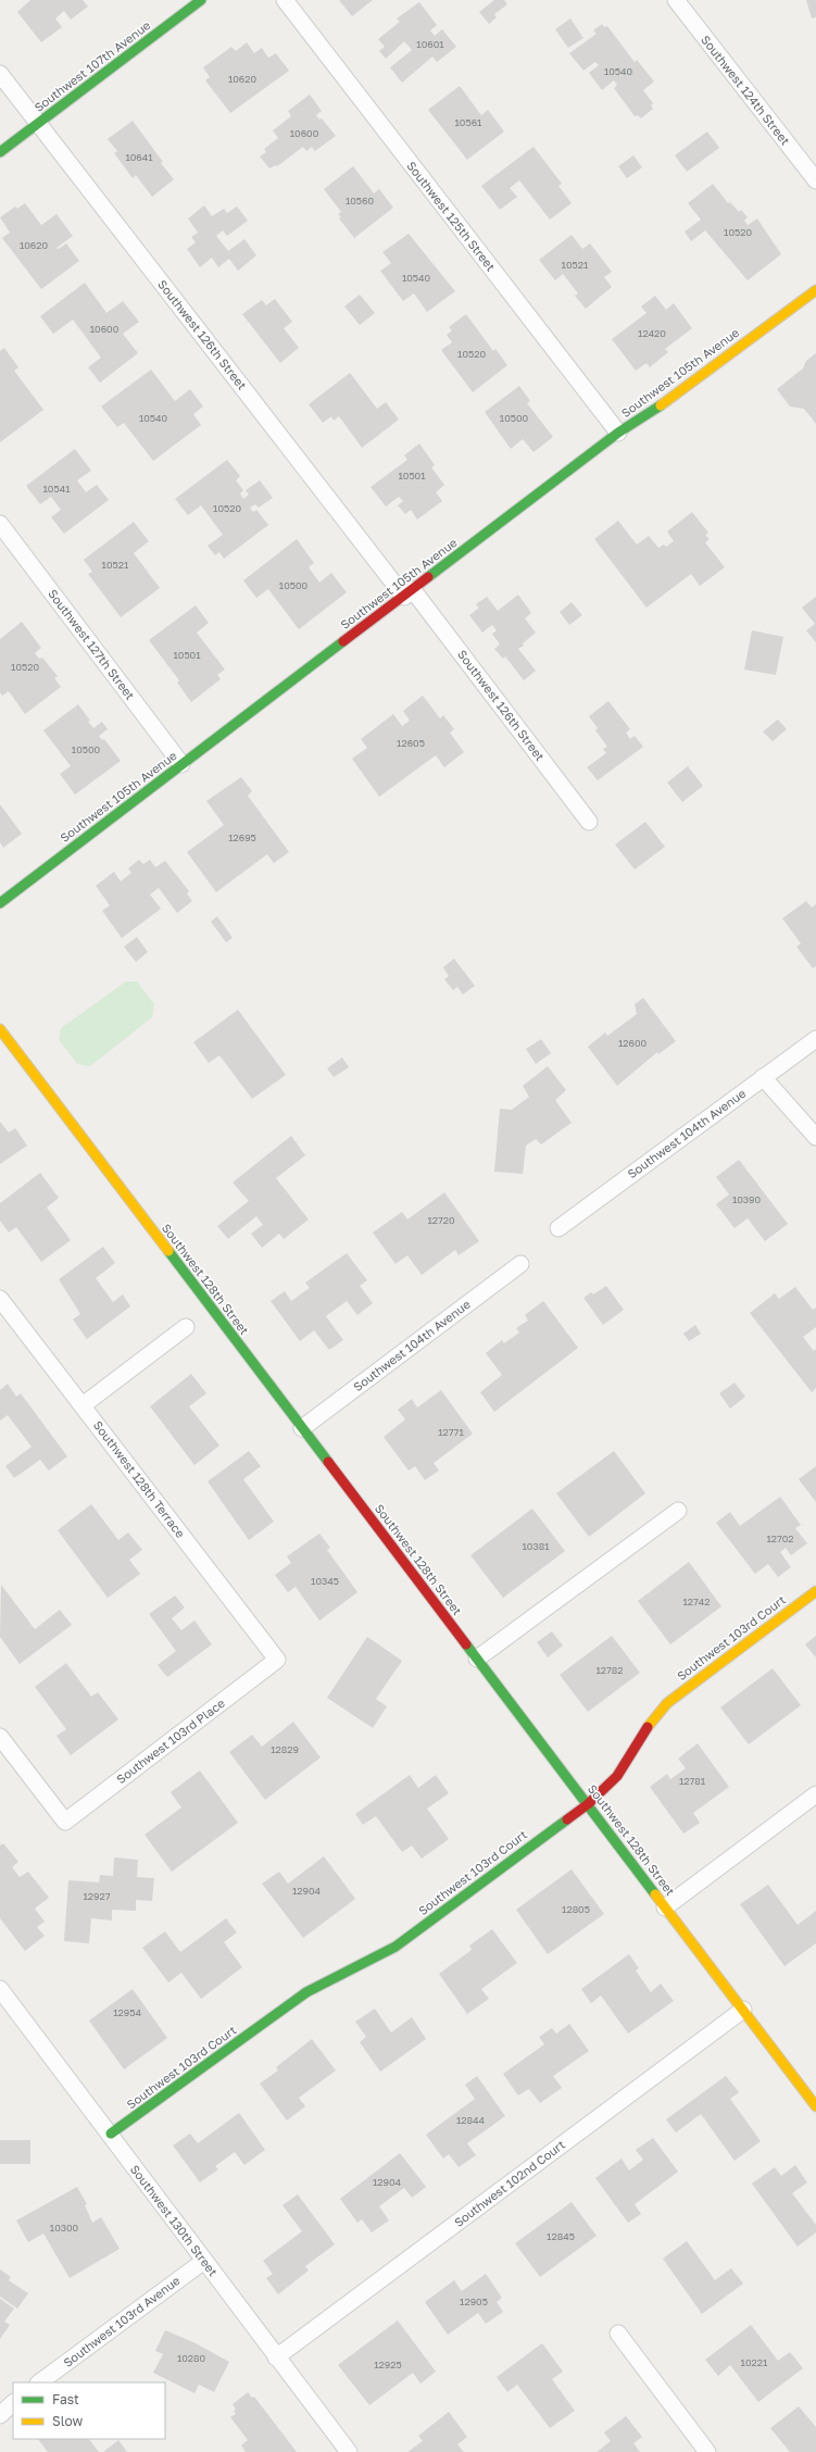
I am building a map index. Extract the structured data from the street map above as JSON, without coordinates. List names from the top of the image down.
{
  "streets": {
    "street": [
      "Southwest 107th Avenue",
      "Southwest 124th Street",
      "Southwest 125th Street",
      "Southwest 126th Street",
      "Southwest 105th Avenue",
      "Southwest 127th Street",
      "Southwest 104th Avenue",
      "Southwest 128th Street",
      "Southwest 128th Terrace",
      "Southwest 103rd Court",
      "Southwest 103rd Place",
      "Southwest 102nd Court",
      "Southwest 130th Street",
      "Southwest 103rd Avenue"
    ]
  },
  "crossings": [
    ["Southwest 107th Avenue", "Southwest 126th Street"],
    ["Southwest 125th Street", "Southwest 105th Avenue"],
    ["Southwest 126th Street", "Southwest 105th Avenue"],
    ["Southwest 105th Avenue", "Southwest 127th Street"],
    ["Southwest 104th Avenue", "Southwest 128th Street"],
    ["Southwest 128th Street", "Southwest 103rd Court"],
    ["Southwest 128th Street", "Southwest 102nd Court"],
    ["Southwest 128th Terrace", "Southwest 103rd Place"],
    ["Southwest 103rd Court", "Southwest 130th Street"],
    ["Southwest 102nd Court", "Southwest 130th Street"],
    ["Southwest 130th Street", "Southwest 103rd Avenue"]
  ],
  "house_numbers": [
    "10601",
    "10540",
    "10620",
    "10561",
    "10600",
    "10641",
    "10560",
    "10520",
    "10620",
    "10521",
    "10540",
    "10600",
    "12420",
    "10520",
    "10540",
    "10500",
    "10501",
    "10541",
    "10520",
    "10521",
    "10500",
    "10501",
    "10520",
    "12605",
    "10500",
    "12695",
    "12600",
    "10390",
    "12720",
    "12771",
    "12702",
    "10381",
    "10345",
    "12742",
    "12782",
    "12829",
    "12781",
    "12904",
    "12927",
    "12805",
    "12954",
    "12844",
    "12904",
    "10300",
    "12845",
    "12905",
    "10280",
    "10221",
    "12925"
  ],
  "legend": ["Fast", "Slow"]
}
